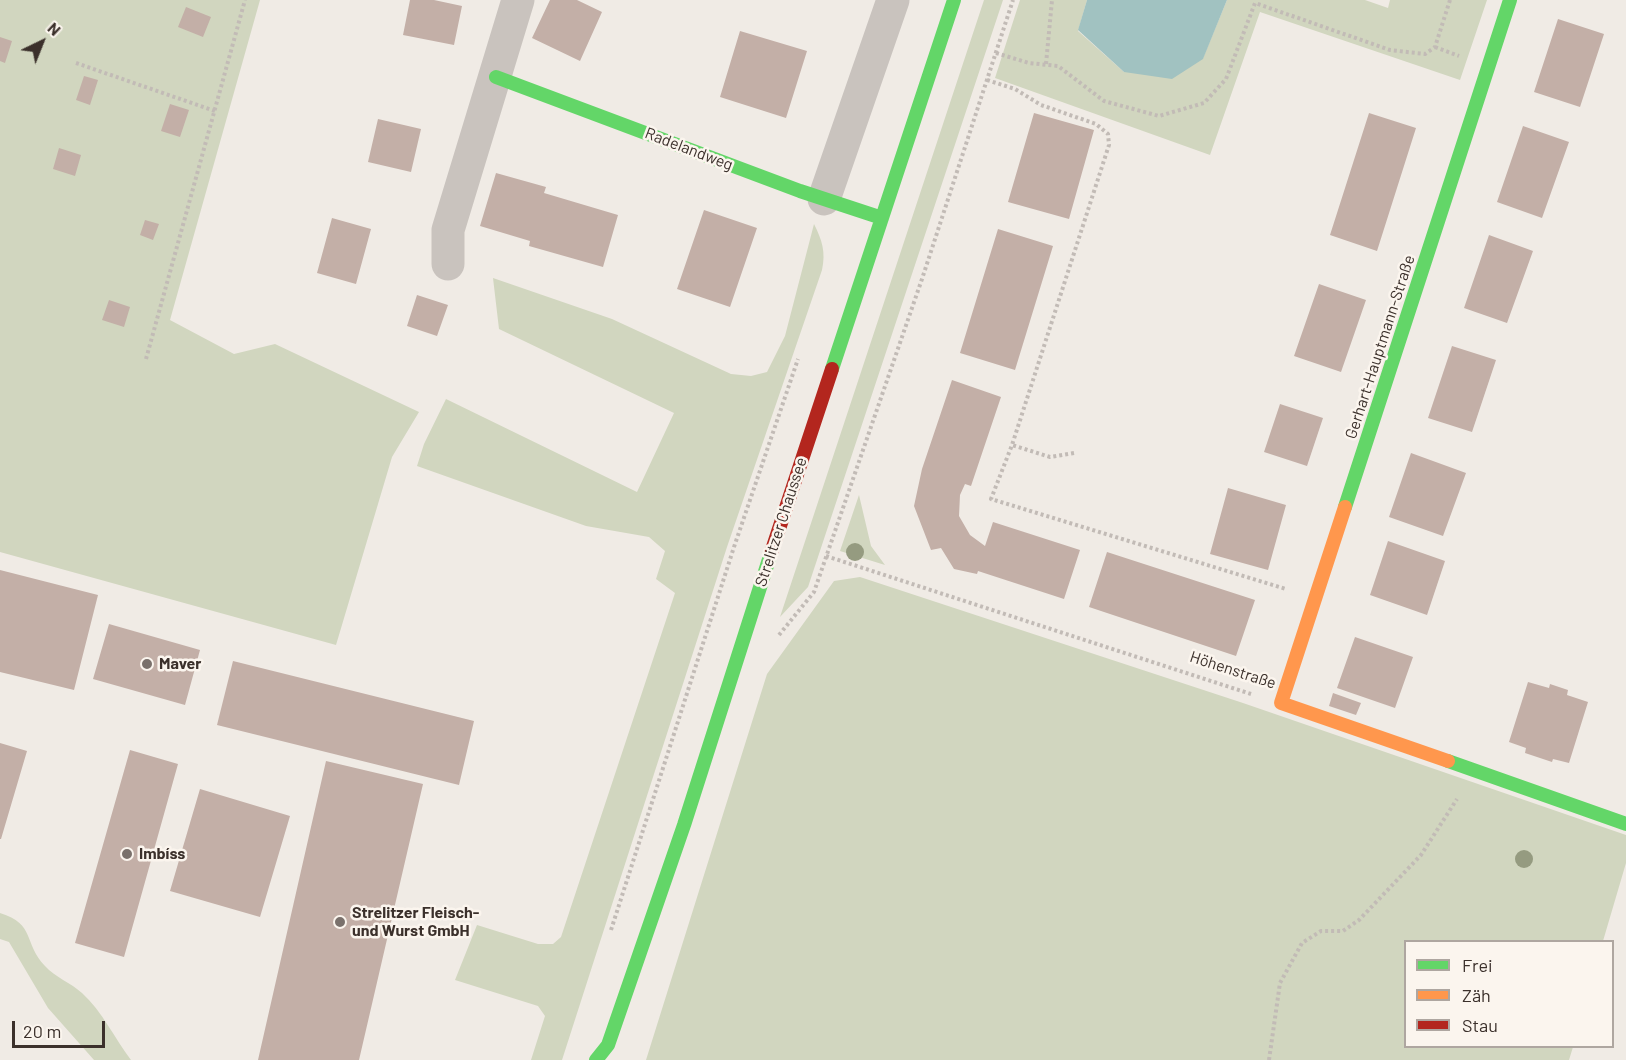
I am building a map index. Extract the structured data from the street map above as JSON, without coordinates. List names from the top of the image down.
{
  "streets": {
    "street": [
      "Radelandweg",
      "Gerhart-Hauptmann-Straße",
      "Strelitzer Chaussee",
      "Höhenstraße"
    ]
  },
  "crossings": [
    ["Radelandweg", "Strelitzer Chaussee"],
    ["Gerhart-Hauptmann-Straße", "Höhenstraße"]
  ],
  "places": ["Maver", "Imbíss", "Strelitzer Fleisch- und Wurst GmbH"],
  "legend": ["Frei", "Zäh", "Stau"],
  "scale_bar": "20 m",
  "north": "top right"
}
